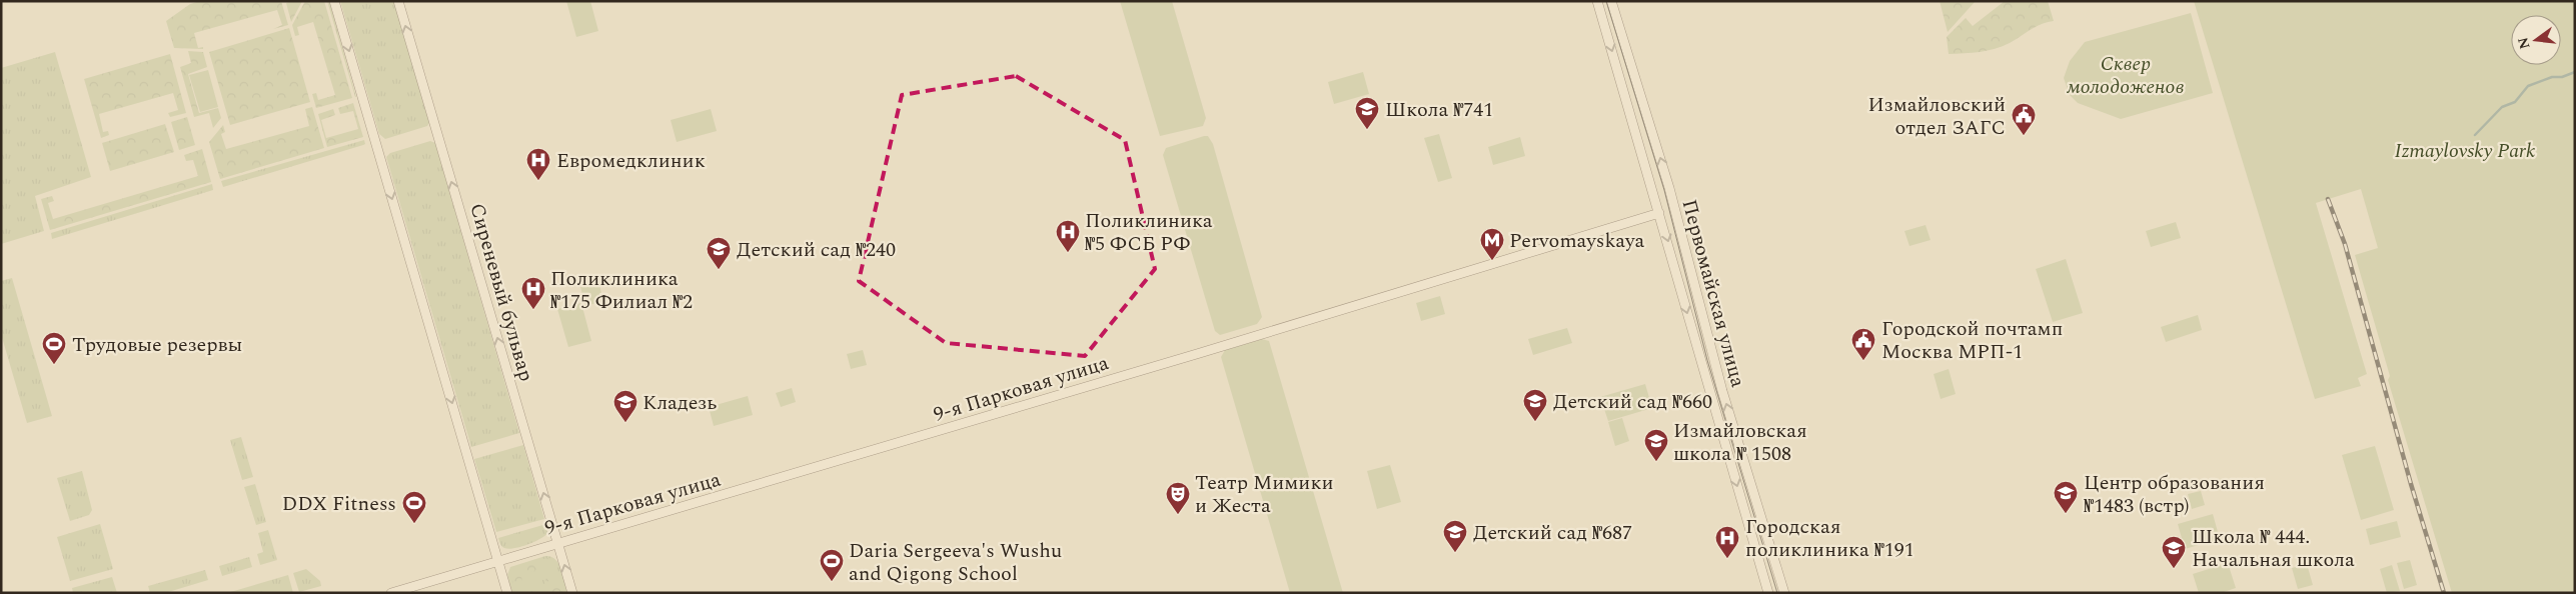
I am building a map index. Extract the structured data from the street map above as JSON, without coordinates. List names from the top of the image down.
{
  "streets": {
    "main road": ["Сиреневый бульвар", "Первомайская улица", "9-я Парковая улица"]
  },
  "crossings": [
    ["Сиреневый бульвар", "9-я Парковая улица"],
    ["Первомайская улица", "9-я Парковая улица"]
  ],
  "parks": ["Сквер молодоженов", "Izmaylovsky Park"],
  "places": {
    "school or university": [
      "Школа №741",
      "Детский сад №240",
      "Детский сад №660",
      "Кладезь",
      "Измайловская школа № 1508",
      "Центр образования №1483 (встр)",
      "Детский сад №687",
      "Школа № 444. Начальная школа"
    ],
    "public building": ["Измайловский отдел ЗАГС", "Городской почтамп Москва МРП-1"],
    "hospital": [
      "Евромедклиник",
      "Поликлиника №5 ФСБ РФ",
      "Поликлиника №175 Филиал №2",
      "Городская поликлиника №191"
    ],
    "metro station": ["Pervomayskaya"],
    "sports": ["Трудовые резервы", "DDX Fitness", "Daria Sergeeva's Wushu and Qigong School"],
    "theatre": ["Театр Мимики и Жеста"]
  },
  "north": "left"
}
